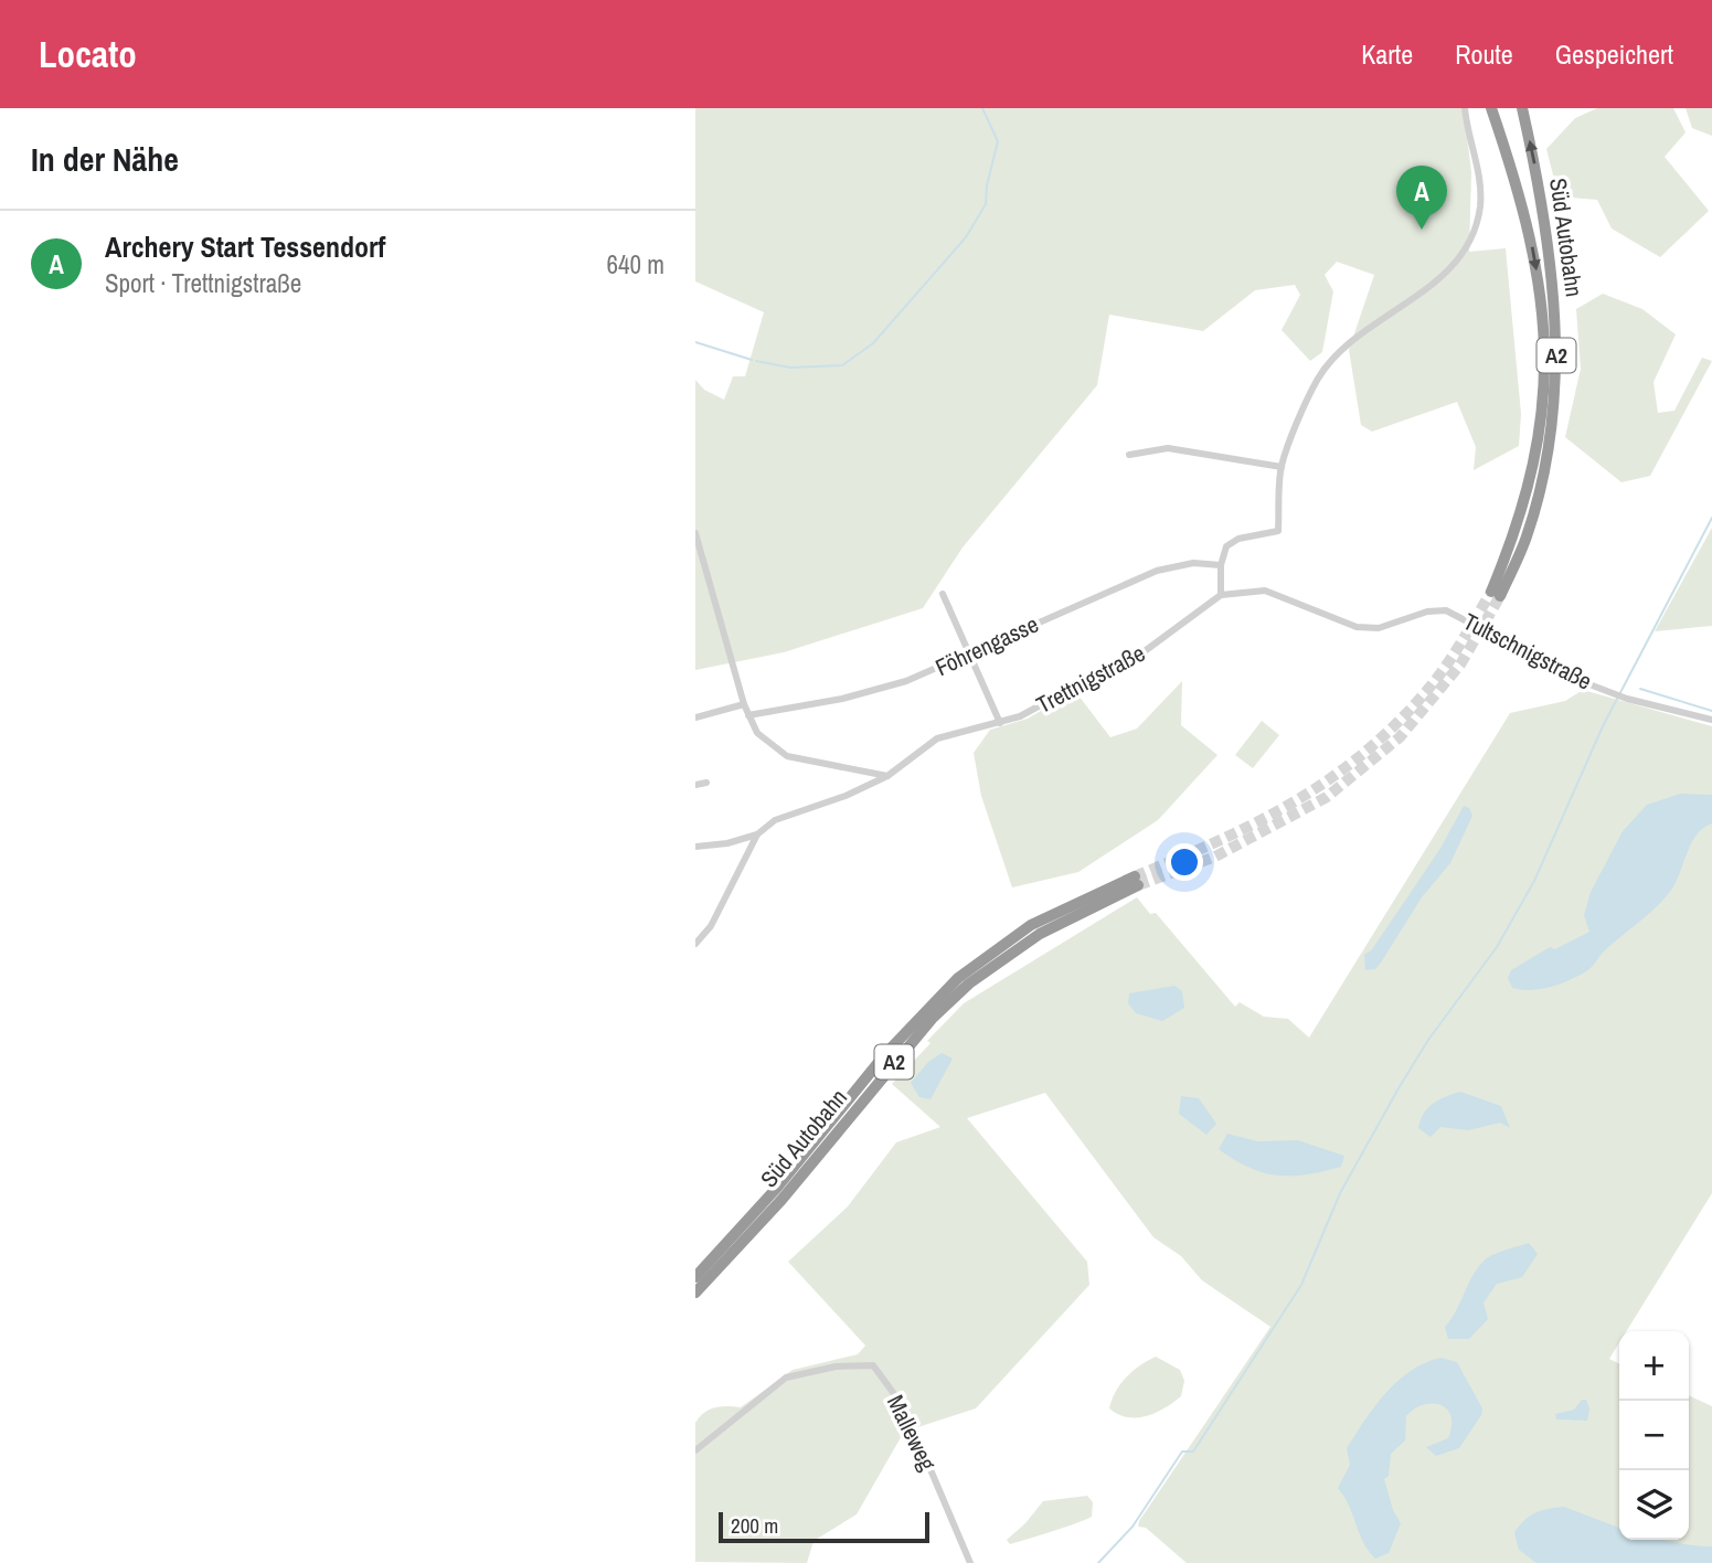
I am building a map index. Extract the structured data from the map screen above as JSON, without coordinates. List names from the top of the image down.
{
  "streets": {
    "highway": ["Süd Autobahn", "A2"],
    "street": [
      "Föhrengasse",
      "Tultschnigstraße",
      "Trettnigstraße",
      "Malleweg"
    ]
  },
  "crossings": [
    ["Tultschnigstraße", "Trettnigstraße"]
  ],
  "scale_bar": "200 m",
  "page": {
    "header": "Locato",
    "nav": ["Karte", "Route", "Gespeichert"],
    "heading": "In der Nähe",
    "pins": "A",
    "list": [
      {
        "mark": "A",
        "name": "Archery Start Tessendorf",
        "note": "Sport · Trettnigstraße",
        "value": "640 m"
      }
    ],
    "map_buttons": ["+", "−"],
    "scale": "200 m"
  }
}
